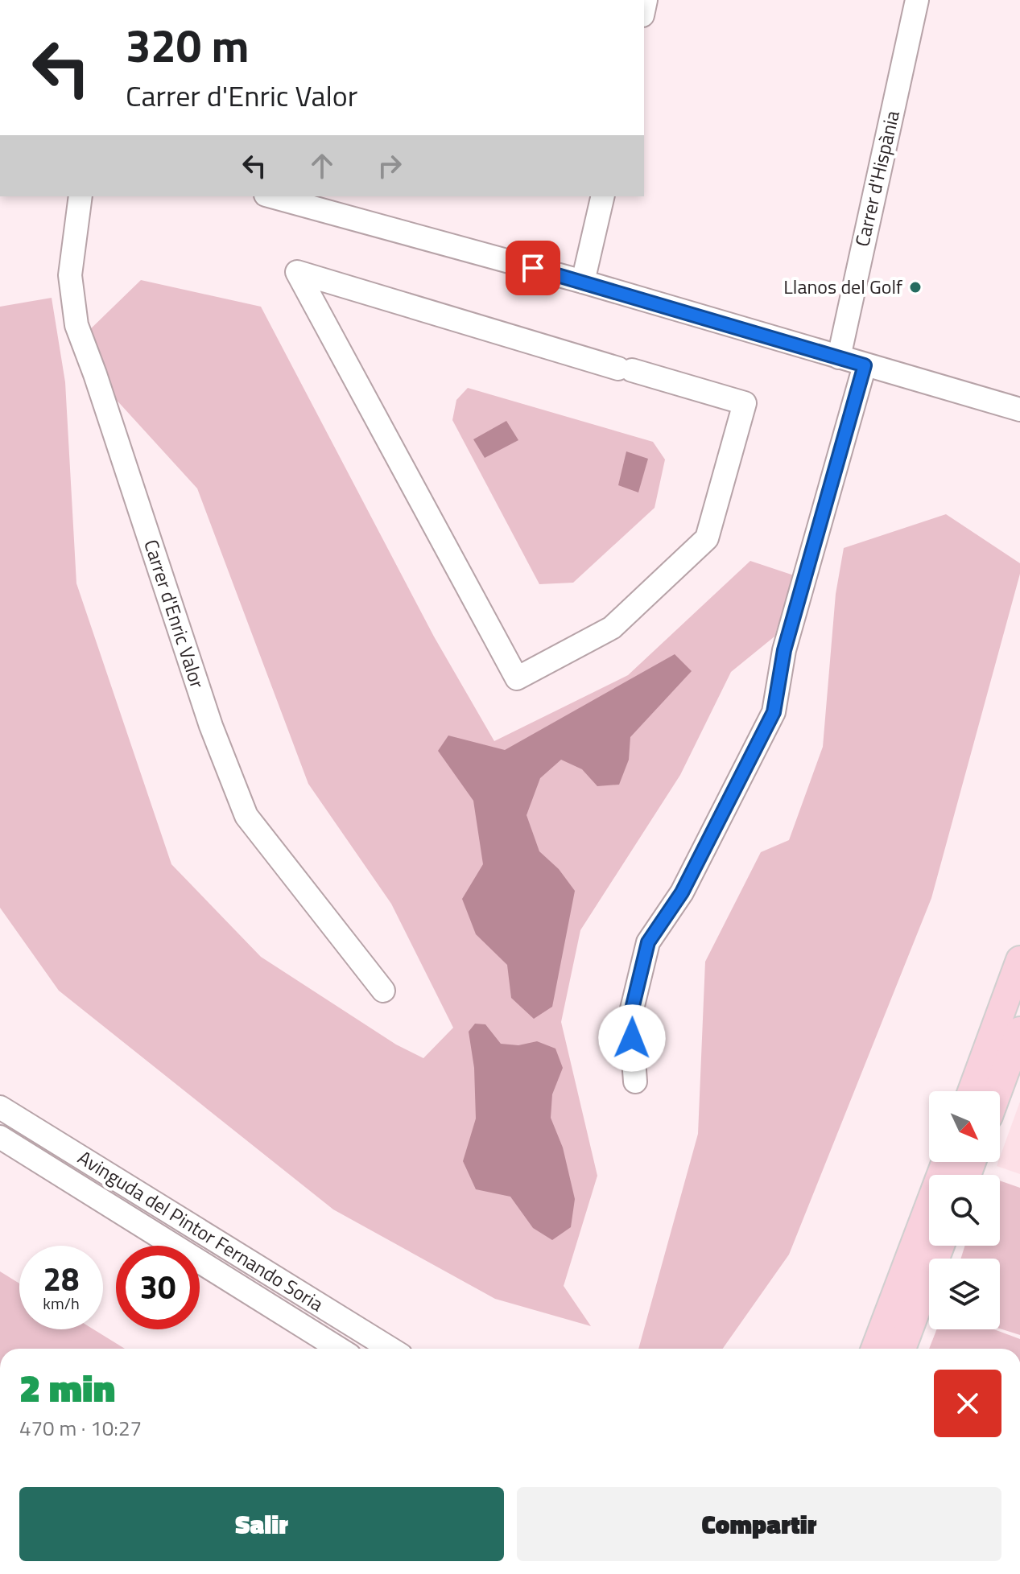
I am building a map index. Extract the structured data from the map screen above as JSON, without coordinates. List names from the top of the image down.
{
  "streets": {
    "street": ["Carrer d'Hispània", "Carrer d'Enric Valor", "Avinguda del Pintor Fernando Soria"]
  },
  "places": ["Llanos del Golf"],
  "north": "bottom right",
  "page": {
    "turn": ["320 m", "Carrer d'Enric Valor"],
    "speed": "28 km/h",
    "limit": "30",
    "heading": ["2 min", "470 m · 10:27"],
    "buttons": ["Salir", "Compartir"]
  }
}
